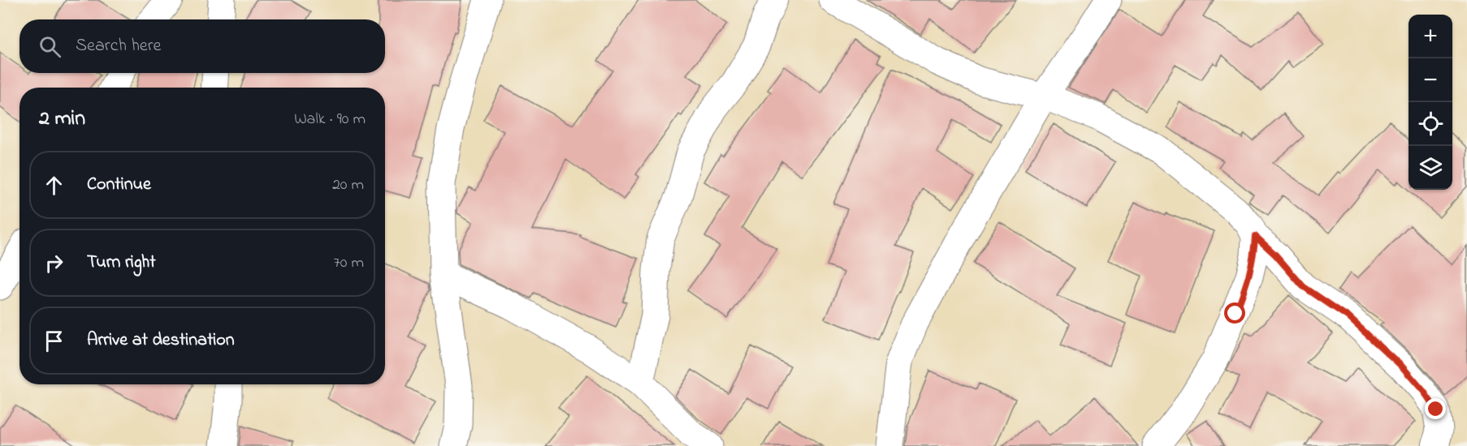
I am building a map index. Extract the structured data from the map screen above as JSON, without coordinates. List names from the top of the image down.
{
  "page": {
    "map_buttons": ["+", "−"],
    "search": "Search here",
    "heading": ["2 min", "Walk · 90 m"],
    "list": [
      ["Continue", "20 m"],
      ["Turn right", "70 m"],
      "Arrive at destination"
    ]
  }
}
